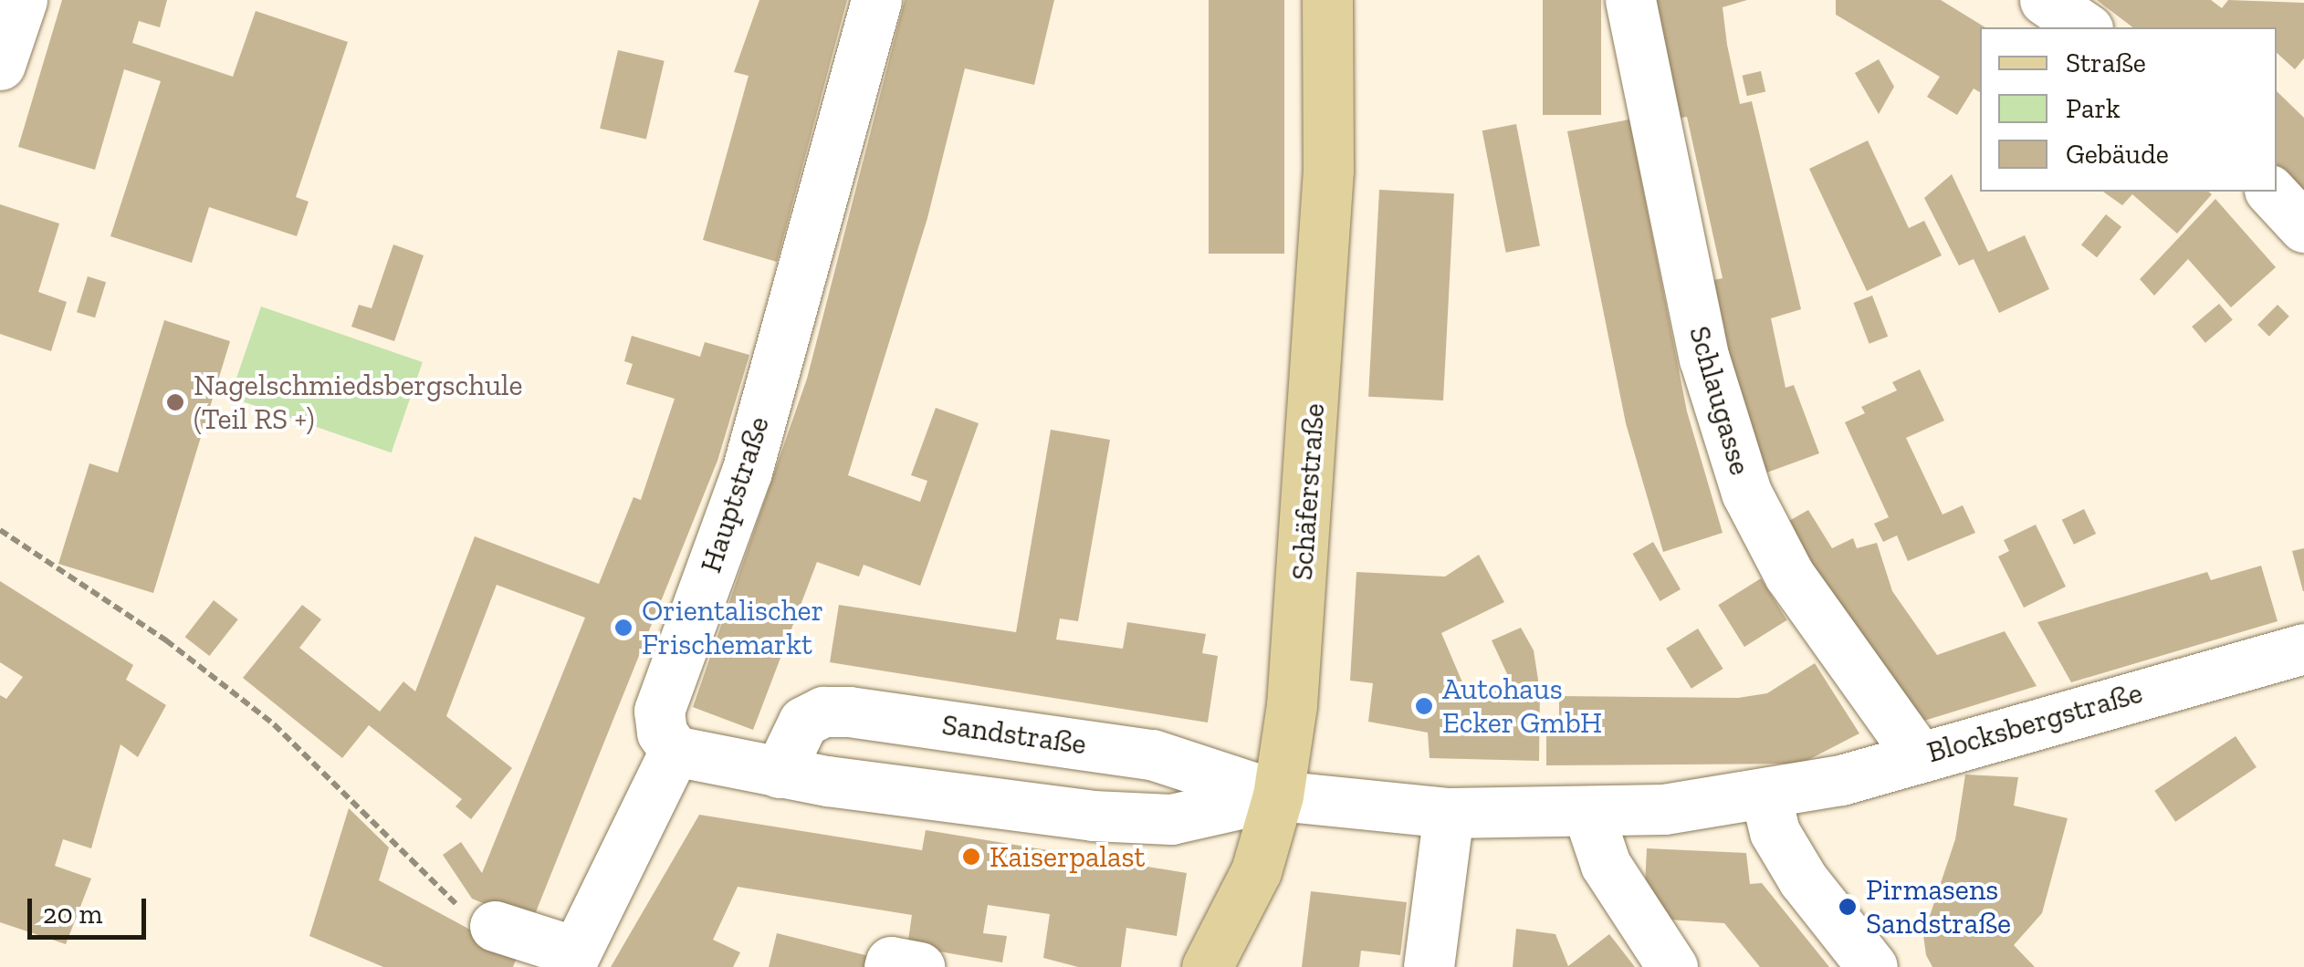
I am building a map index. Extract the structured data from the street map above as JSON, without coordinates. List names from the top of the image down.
{
  "streets": {
    "main road": ["Schäferstraße"],
    "street": [
      "Schlaugasse",
      "Hauptstraße",
      "Blocksbergstraße",
      "Sandstraße"
    ]
  },
  "crossings": [
    ["Schlaugasse", "Blocksbergstraße"],
    ["Schäferstraße", "Sandstraße"],
    ["Hauptstraße", "Sandstraße"],
    ["Blocksbergstraße", "Sandstraße"]
  ],
  "places": [
    "Nagelschmiedsbergschule (Teil RS +)",
    "Orientalischer Frischemarkt",
    "Autohaus Ecker GmbH",
    "Kaiserpalast",
    "Pirmasens Sandstraße"
  ],
  "legend": ["Straße", "Park", "Gebäude"],
  "scale_bar": "20 m"
}
